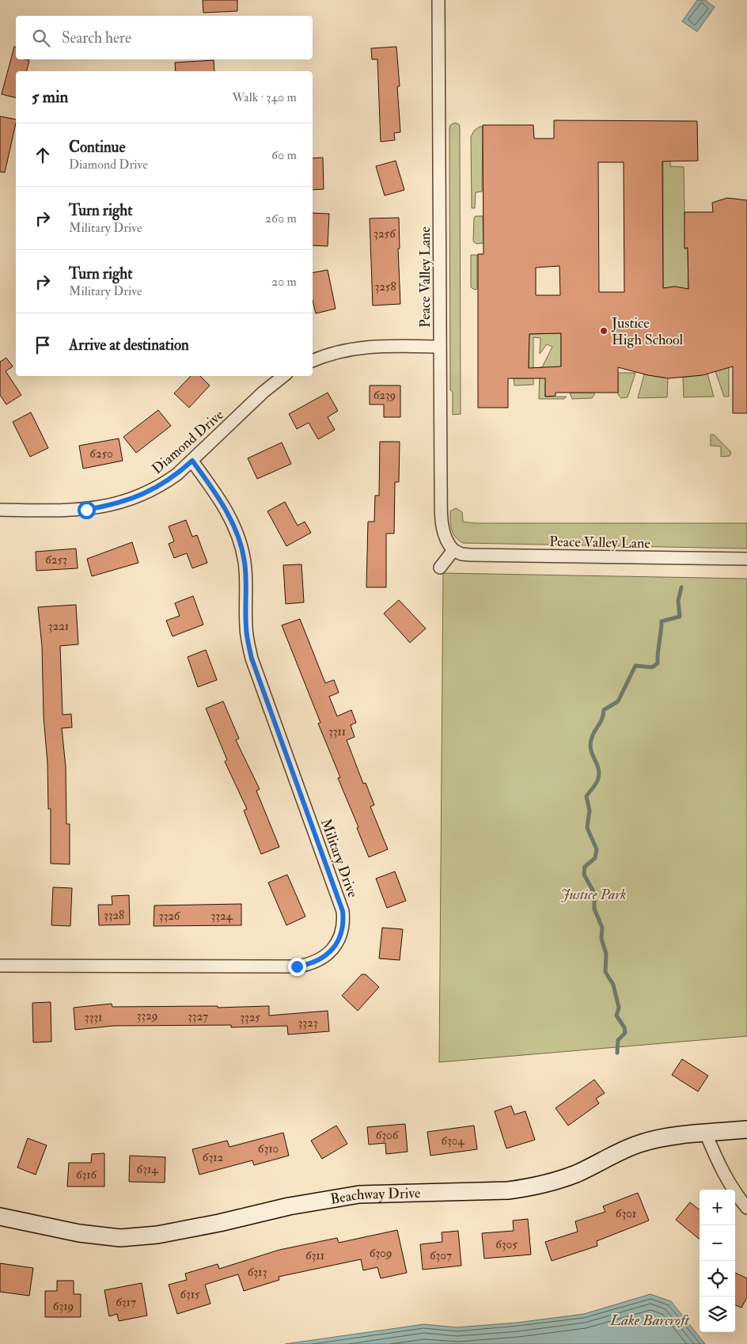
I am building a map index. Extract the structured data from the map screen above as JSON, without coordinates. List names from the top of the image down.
{
  "streets": {
    "street": [
      "Peace Valley Lane",
      "Diamond Drive",
      "Military Drive",
      "Beachway Drive"
    ]
  },
  "crossings": [
    ["Diamond Drive", "Military Drive"]
  ],
  "water": ["Lake Barcroft"],
  "parks": ["Justice Park"],
  "places": ["Justice High School"],
  "house_numbers": [
    "3256",
    "3258",
    "6239",
    "6250",
    "6253",
    "3221",
    "3311",
    "3328",
    "3326",
    "3324",
    "3329",
    "3327",
    "3331",
    "3325",
    "3323",
    "6306",
    "6304",
    "6310",
    "6312",
    "6314",
    "6316",
    "6301",
    "6305",
    "6309",
    "6311",
    "6307",
    "6313",
    "6315",
    "6317",
    "6319"
  ],
  "page": {
    "search": "Search here",
    "heading": ["5 min", "Walk · 340 m"],
    "list": [
      ["Continue", "Diamond Drive", "60 m"],
      ["Turn right", "Military Drive", "260 m"],
      ["Turn right", "Military Drive", "20 m"],
      "Arrive at destination"
    ],
    "map_buttons": ["+", "−"]
  }
}
